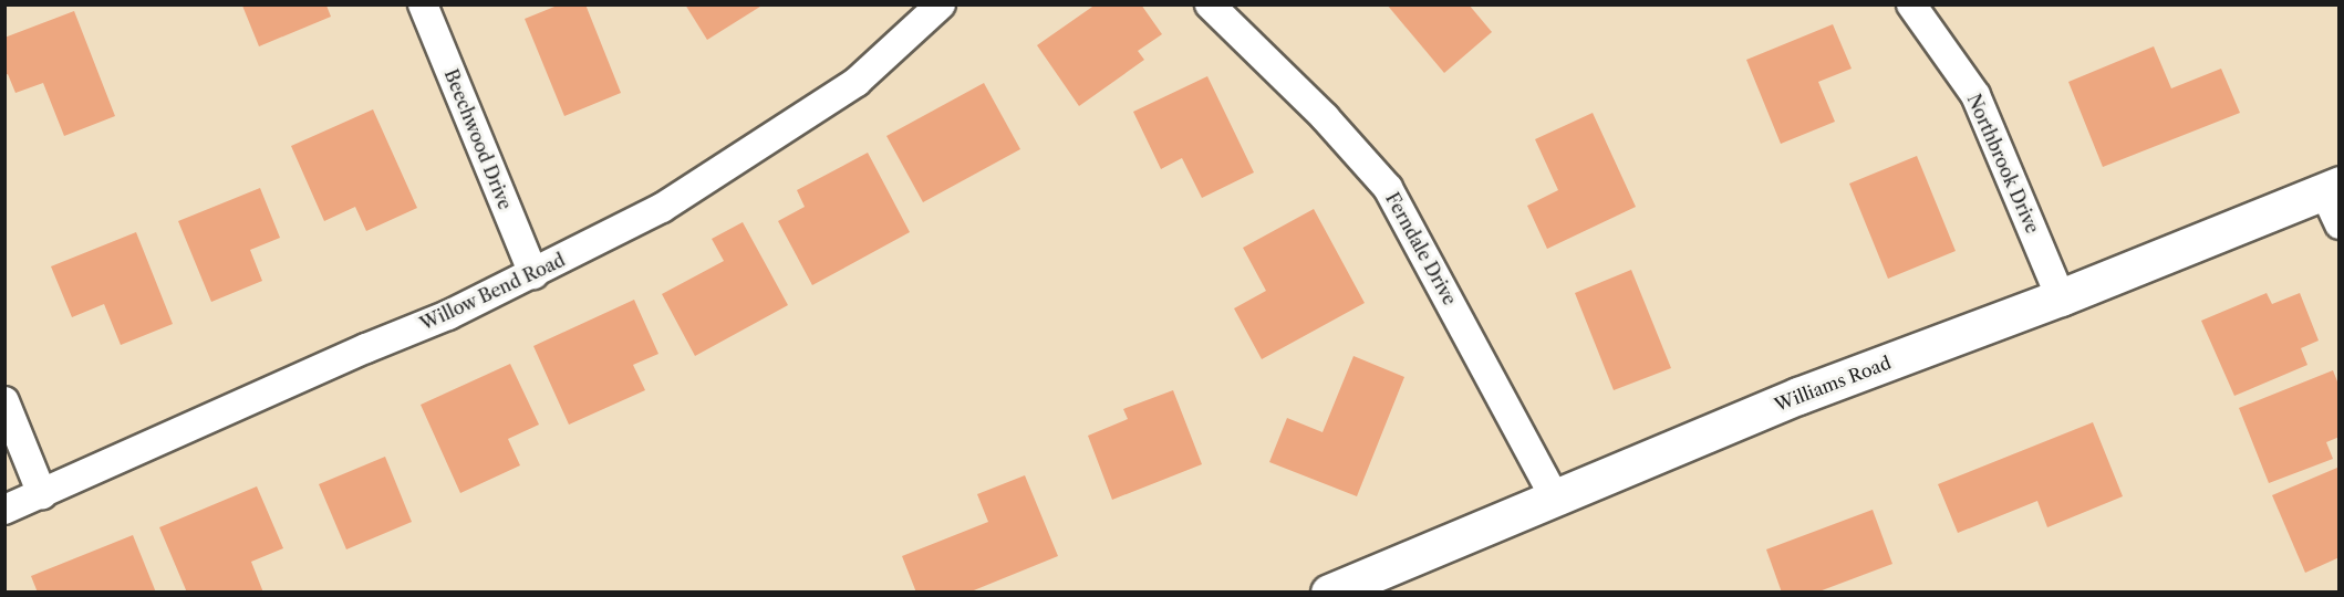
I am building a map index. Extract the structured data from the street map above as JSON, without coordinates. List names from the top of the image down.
{
  "streets": {
    "street": [
      "Beechwood Drive",
      "Northbrook Drive",
      "Ferndale Drive",
      "Willow Bend Road",
      "Williams Road"
    ]
  },
  "crossings": [
    ["Beechwood Drive", "Willow Bend Road"],
    ["Northbrook Drive", "Williams Road"],
    ["Ferndale Drive", "Williams Road"]
  ]
}
